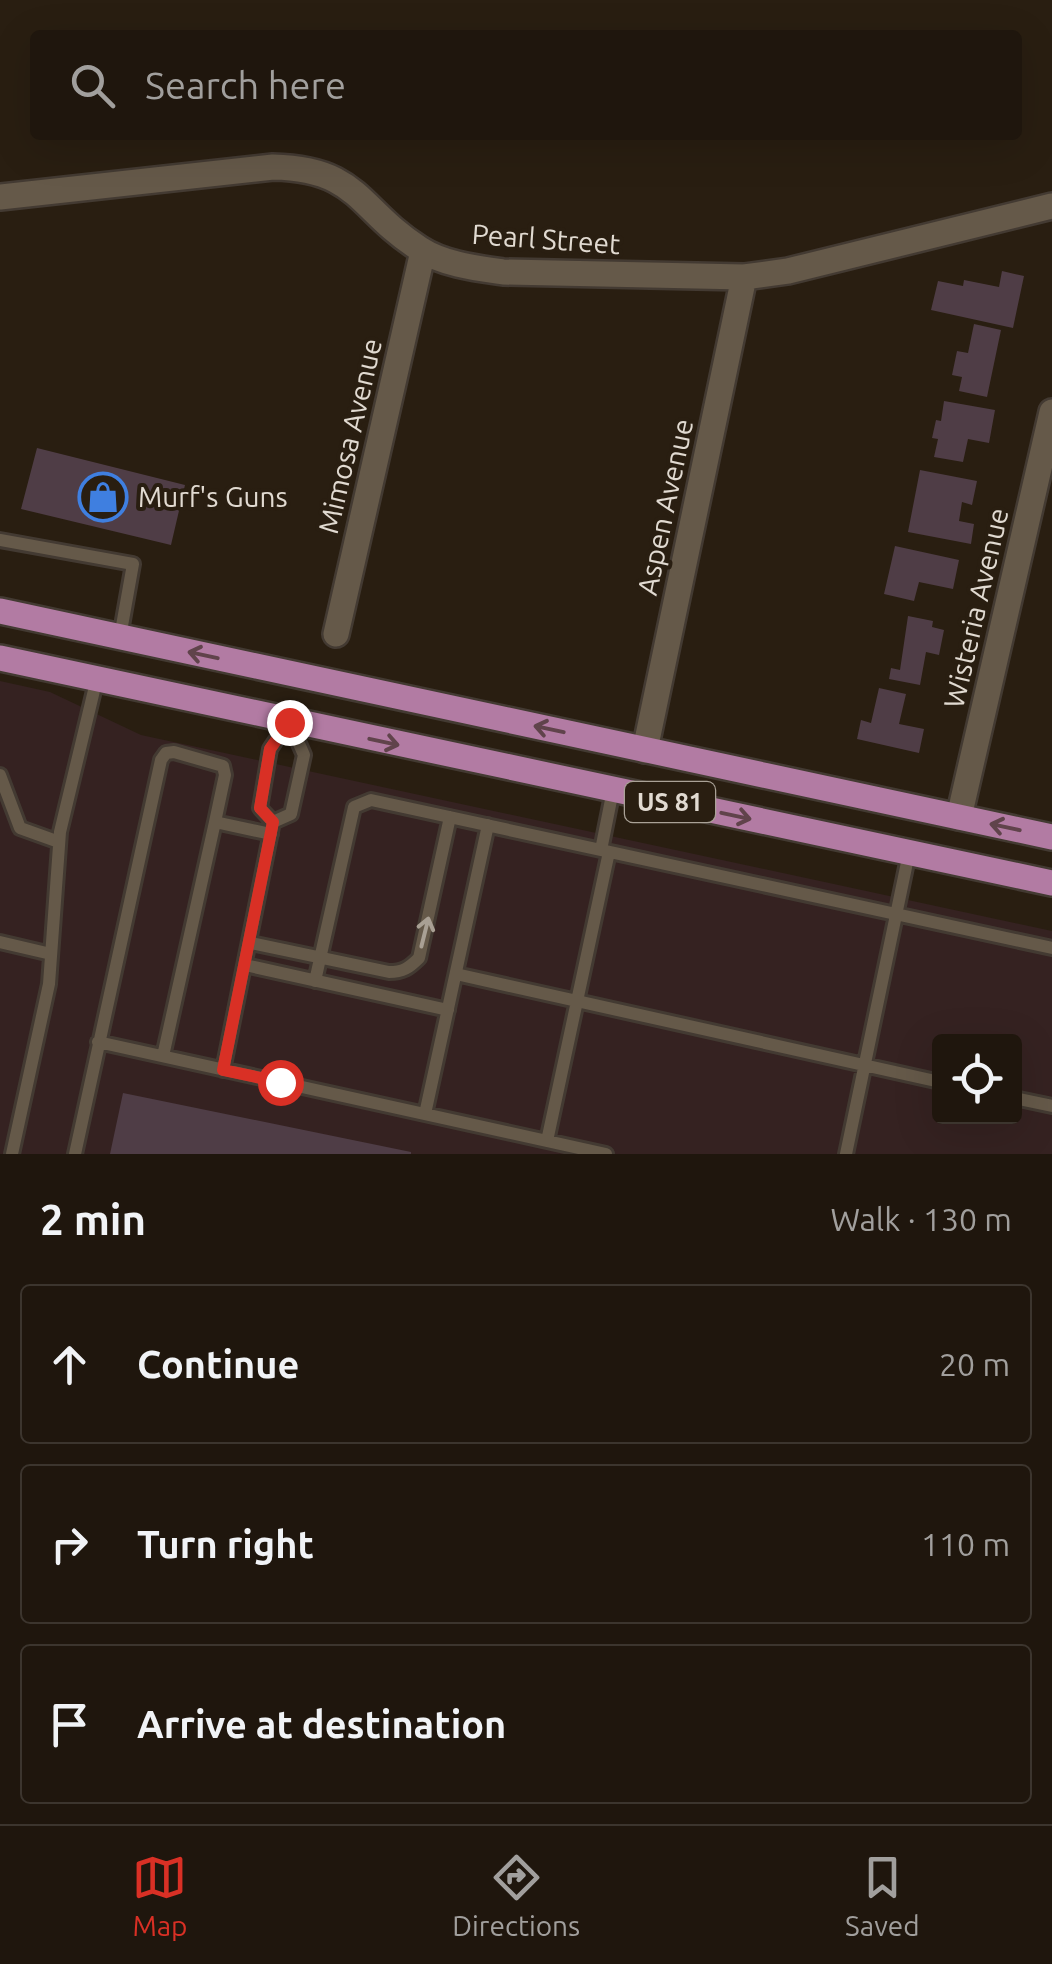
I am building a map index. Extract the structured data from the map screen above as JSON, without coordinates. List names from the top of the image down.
{
  "streets": {
    "main road": ["US 81"],
    "street": [
      "Pearl Street",
      "Mimosa Avenue",
      "Aspen Avenue",
      "Wisteria Avenue"
    ]
  },
  "crossings": [
    ["Pearl Street", "Mimosa Avenue"],
    ["Pearl Street", "Aspen Avenue"],
    ["Aspen Avenue", "US 81"],
    ["Wisteria Avenue", "US 81"]
  ],
  "places": {
    "shop": ["Murf's Guns"]
  },
  "page": {
    "search": "Search here",
    "heading": ["2 min", "Walk · 130 m"],
    "list": [
      ["Continue", "20 m"],
      ["Turn right", "110 m"],
      "Arrive at destination"
    ],
    "nav": ["Map", "Directions", "Saved"]
  }
}
